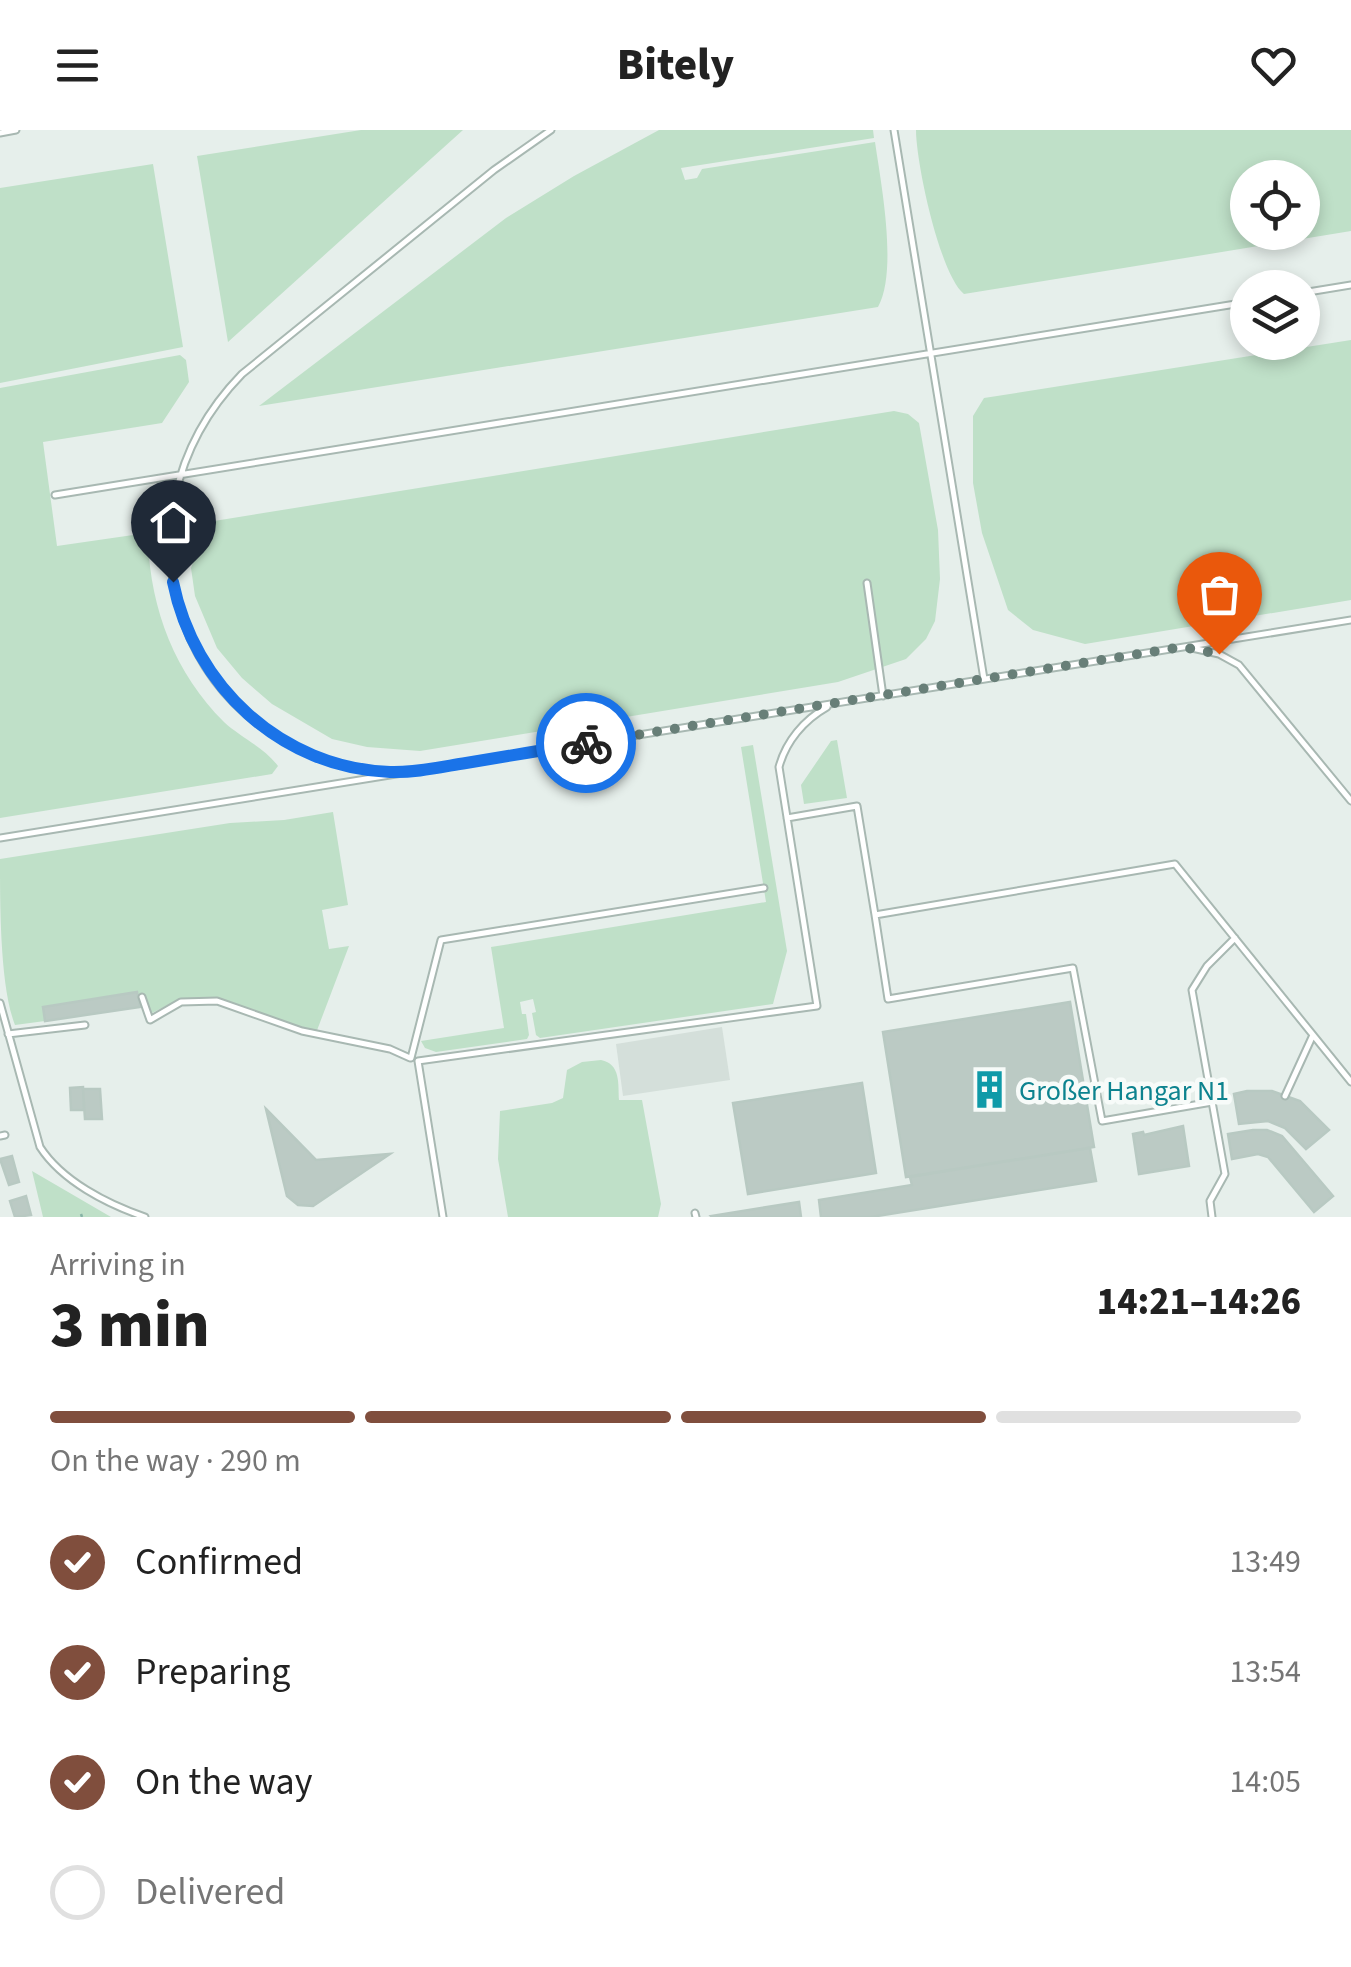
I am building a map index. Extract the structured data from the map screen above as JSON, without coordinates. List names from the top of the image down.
{
  "places": {
    "building": ["Großer Hangar N1"]
  },
  "page": {
    "header": "Bitely",
    "heading": ["3 min", "Arriving in", "14:21–14:26"],
    "bar": "On the way · 290 m",
    "list": [
      ["Confirmed", "13:49"],
      ["Preparing", "13:54"],
      ["On the way", "14:05"],
      "Delivered"
    ]
  }
}
